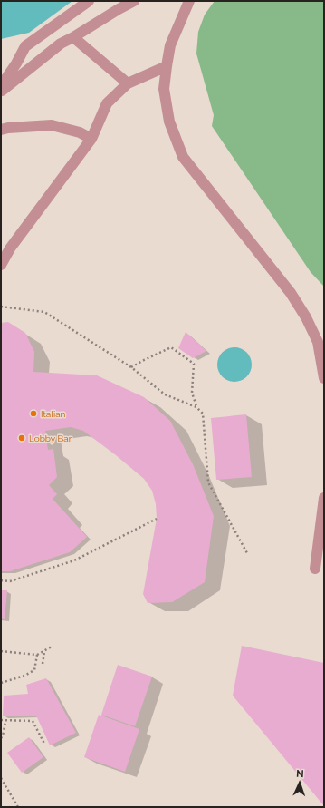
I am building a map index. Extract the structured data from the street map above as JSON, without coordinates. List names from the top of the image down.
{
  "places": ["Italian", "Lobby Bar"],
  "north": "top"
}
